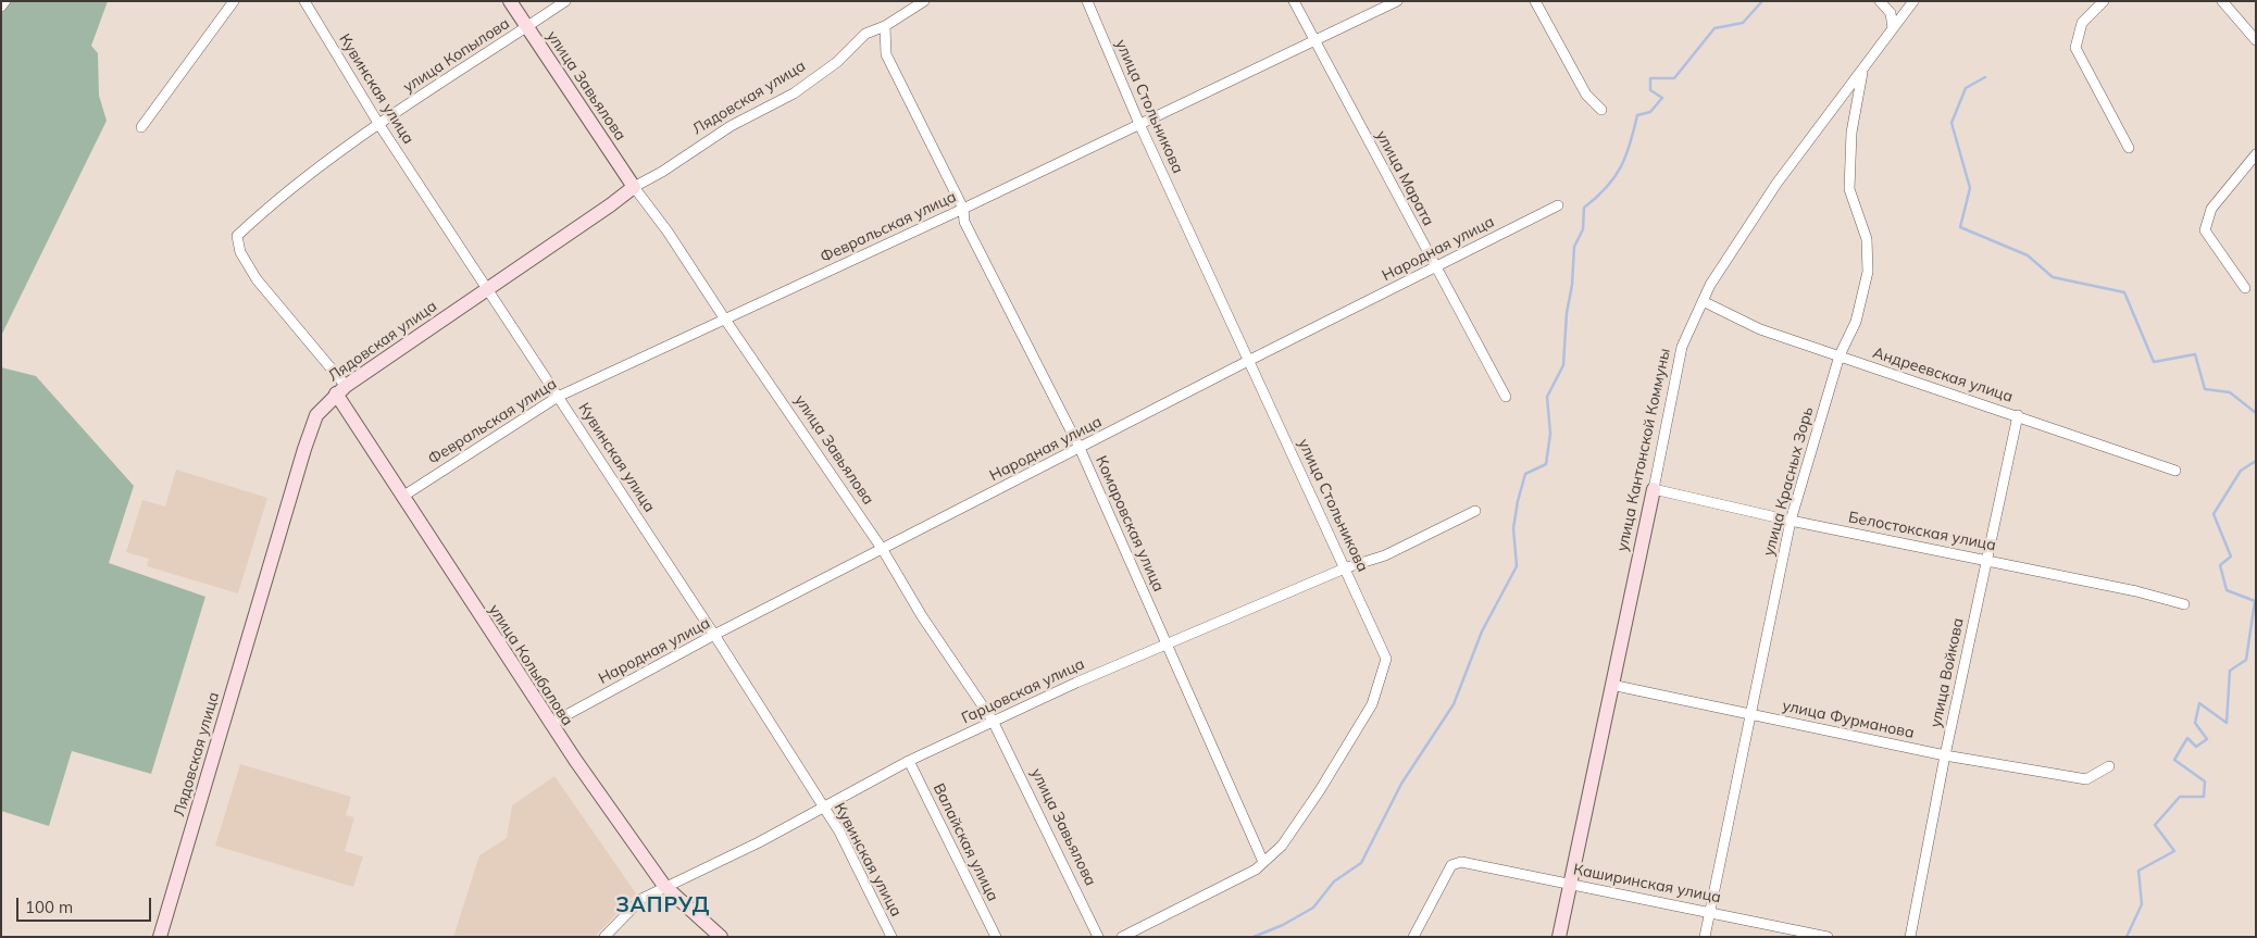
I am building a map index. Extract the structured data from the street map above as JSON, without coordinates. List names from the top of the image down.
{
  "streets": {
    "main road": [
      "улица Завьялова",
      "Лядовская улица",
      "улица Кантонской Коммуны",
      "улица Колыбалова"
    ],
    "street": [
      "улица Копылова",
      "Кувинская улица",
      "улица Стольникова",
      "улица Марата",
      "Февральская улица",
      "Народная улица",
      "Андреевская улица",
      "улица Красных Зорь",
      "Комаровская улица",
      "Белостокская улица",
      "улица Войкова",
      "Гарцовская улица",
      "улица Фурманова",
      "Валайская улица",
      "Каширинская улица"
    ]
  },
  "crossings": [
    ["улица Копылова", "улица Завьялова"],
    ["улица Копылова", "Кувинская улица"],
    ["улица Копылова", "улица Колыбалова"],
    ["улица Завьялова", "Лядовская улица"],
    ["улица Завьялова", "Февральская улица"],
    ["улица Завьялова", "Народная улица"],
    ["улица Завьялова", "Гарцовская улица"],
    ["Кувинская улица", "Лядовская улица"],
    ["Кувинская улица", "Февральская улица"],
    ["Кувинская улица", "Народная улица"],
    ["Кувинская улица", "Гарцовская улица"],
    ["Лядовская улица", "Комаровская улица"],
    ["Лядовская улица", "улица Колыбалова"],
    ["улица Стольникова", "Февральская улица"],
    ["улица Стольникова", "Народная улица"],
    ["улица Стольникова", "Комаровская улица"],
    ["улица Стольникова", "Гарцовская улица"],
    ["улица Марата", "Февральская улица"],
    ["улица Марата", "Народная улица"],
    ["Февральская улица", "Комаровская улица"],
    ["Февральская улица", "улица Колыбалова"],
    ["Народная улица", "Комаровская улица"],
    ["Народная улица", "улица Колыбалова"],
    ["Андреевская улица", "улица Кантонской Коммуны"],
    ["Андреевская улица", "улица Красных Зорь"],
    ["Андреевская улица", "улица Войкова"],
    ["улица Кантонской Коммуны", "улица Красных Зорь"],
    ["улица Кантонской Коммуны", "Белостокская улица"],
    ["улица Кантонской Коммуны", "улица Фурманова"],
    ["улица Кантонской Коммуны", "Каширинская улица"],
    ["улица Красных Зорь", "Белостокская улица"],
    ["улица Красных Зорь", "улица Фурманова"],
    ["улица Красных Зорь", "Каширинская улица"],
    ["Комаровская улица", "Гарцовская улица"],
    ["Белостокская улица", "улица Войкова"],
    ["улица Колыбалова", "Гарцовская улица"],
    ["улица Войкова", "улица Фурманова"],
    ["Гарцовская улица", "Валайская улица"]
  ],
  "districts": ["ЗАПРУД"],
  "scale_bar": "100 m"
}
